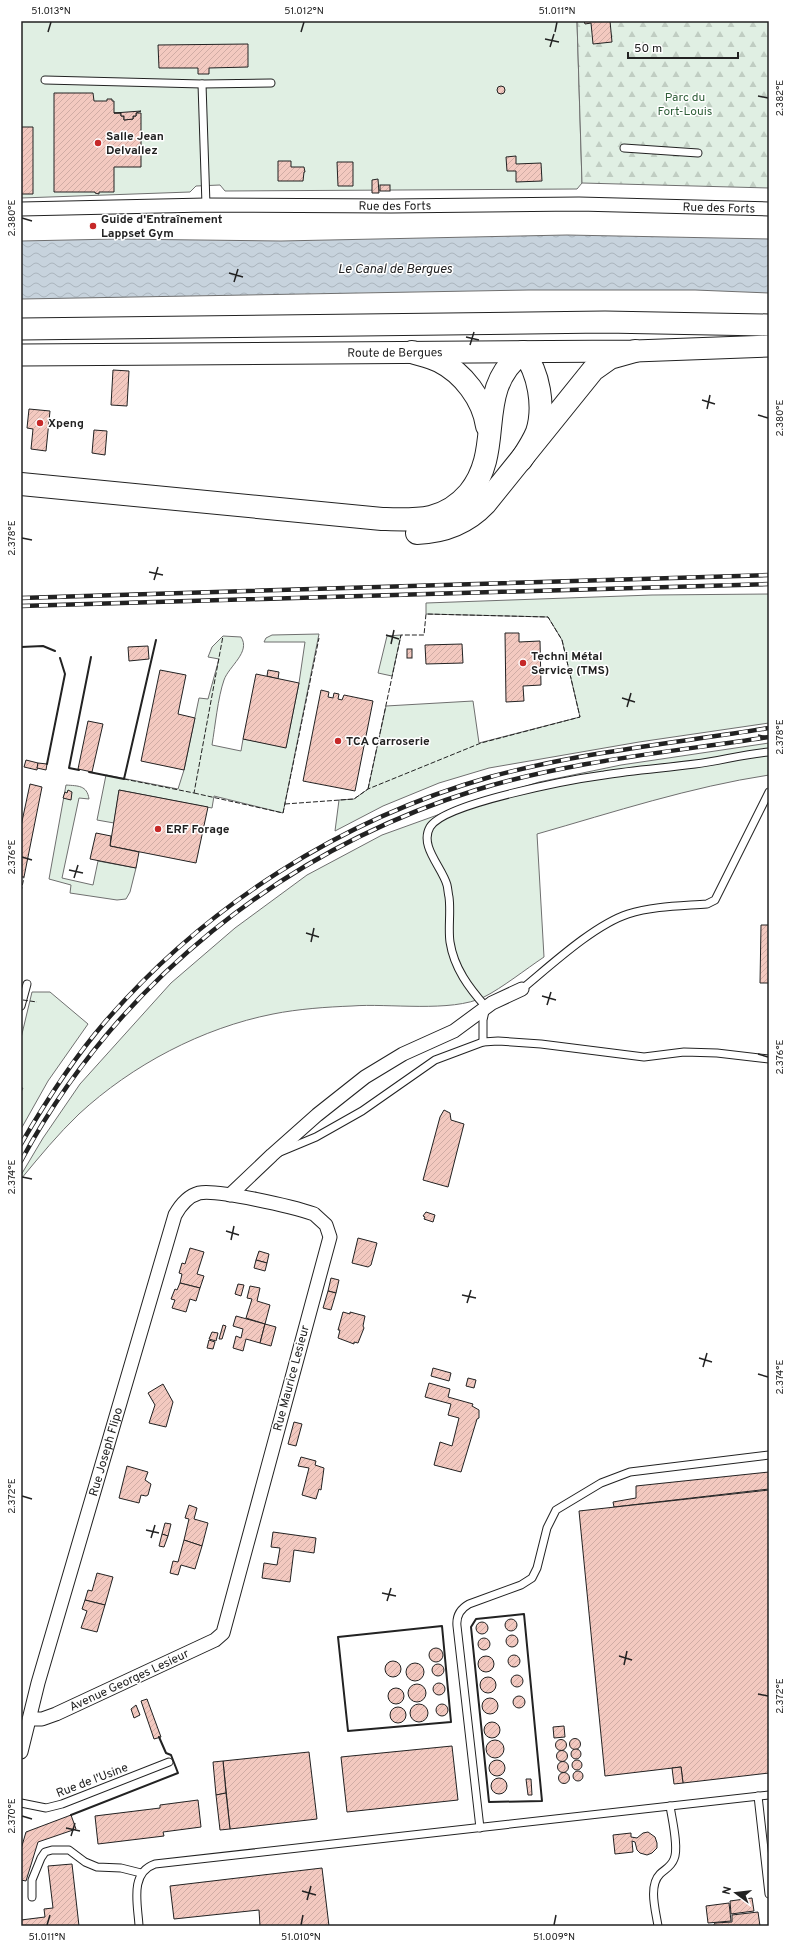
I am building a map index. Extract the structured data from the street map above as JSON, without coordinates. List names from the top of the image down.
{
  "streets": {
    "main road": ["Route de Bergues"],
    "street": [
      "Rue des Forts",
      "Rue Maurice Lesieur",
      "Rue Joseph Flipo",
      "Avenue Georges Lesieur"
    ],
    "lane": ["Rue de l'Usine"]
  },
  "crossings": [
    ["Rue Maurice Lesieur", "Rue Joseph Flipo"],
    ["Rue Maurice Lesieur", "Avenue Georges Lesieur"],
    ["Rue Joseph Flipo", "Avenue Georges Lesieur"]
  ],
  "water": ["Le Canal de Bergues"],
  "parks": ["Parc du Fort-Louis"],
  "places": [
    "Salle Jean Delvallez",
    "Guide d'Entraînement Lappset Gym",
    "Xpeng",
    "Techni Métal Service (TMS)",
    "TCA Carroserie",
    "ERF Forage"
  ],
  "scale_bar": "50 m",
  "north": "left",
  "coordinates": [
    "51.013°N",
    "51.012°N",
    "51.011°N",
    "2.382°E",
    "2.380°E",
    "2.378°E",
    "2.376°E",
    "2.374°E",
    "2.372°E",
    "2.370°E",
    "51.010°N",
    "51.009°N"
  ]
}
